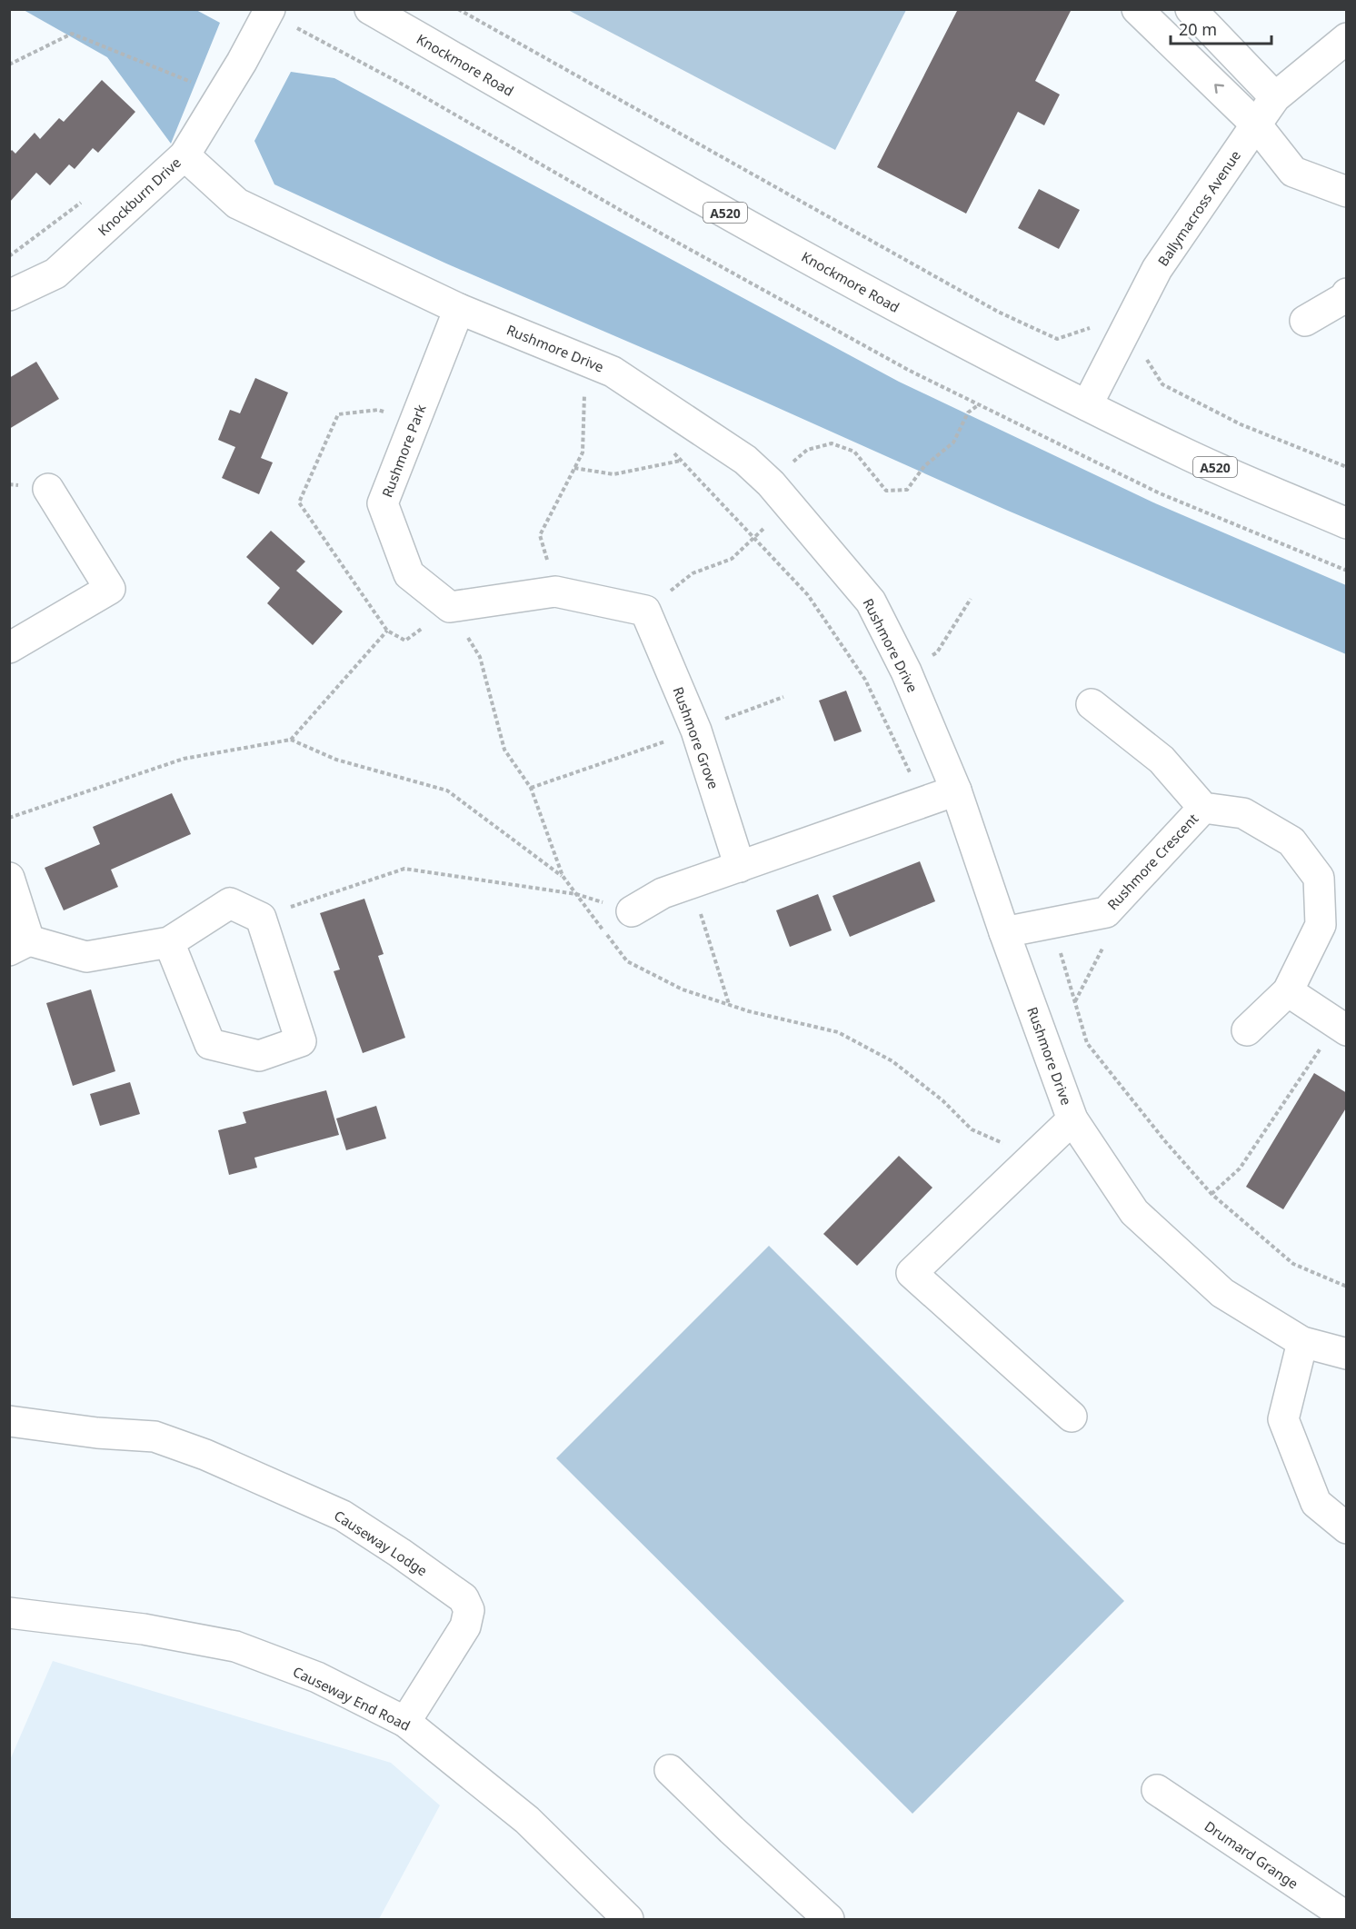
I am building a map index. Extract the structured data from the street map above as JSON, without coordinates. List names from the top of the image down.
{
  "streets": {
    "street": [
      "Knockmore Road",
      "Knockburn Drive",
      "Ballymacross Avenue",
      "A520",
      "Rushmore Drive",
      "Rushmore Park",
      "Rushmore Grove",
      "Rushmore Crescent",
      "Causeway Lodge",
      "Causeway End Road",
      "Drumard Grange"
    ]
  },
  "crossings": [
    ["Knockmore Road", "Ballymacross Avenue"],
    ["Knockburn Drive", "Rushmore Drive"],
    ["Rushmore Drive", "Rushmore Park"],
    ["Rushmore Drive", "Rushmore Crescent"],
    ["Causeway Lodge", "Causeway End Road"]
  ],
  "scale_bar": "20 m"
}
